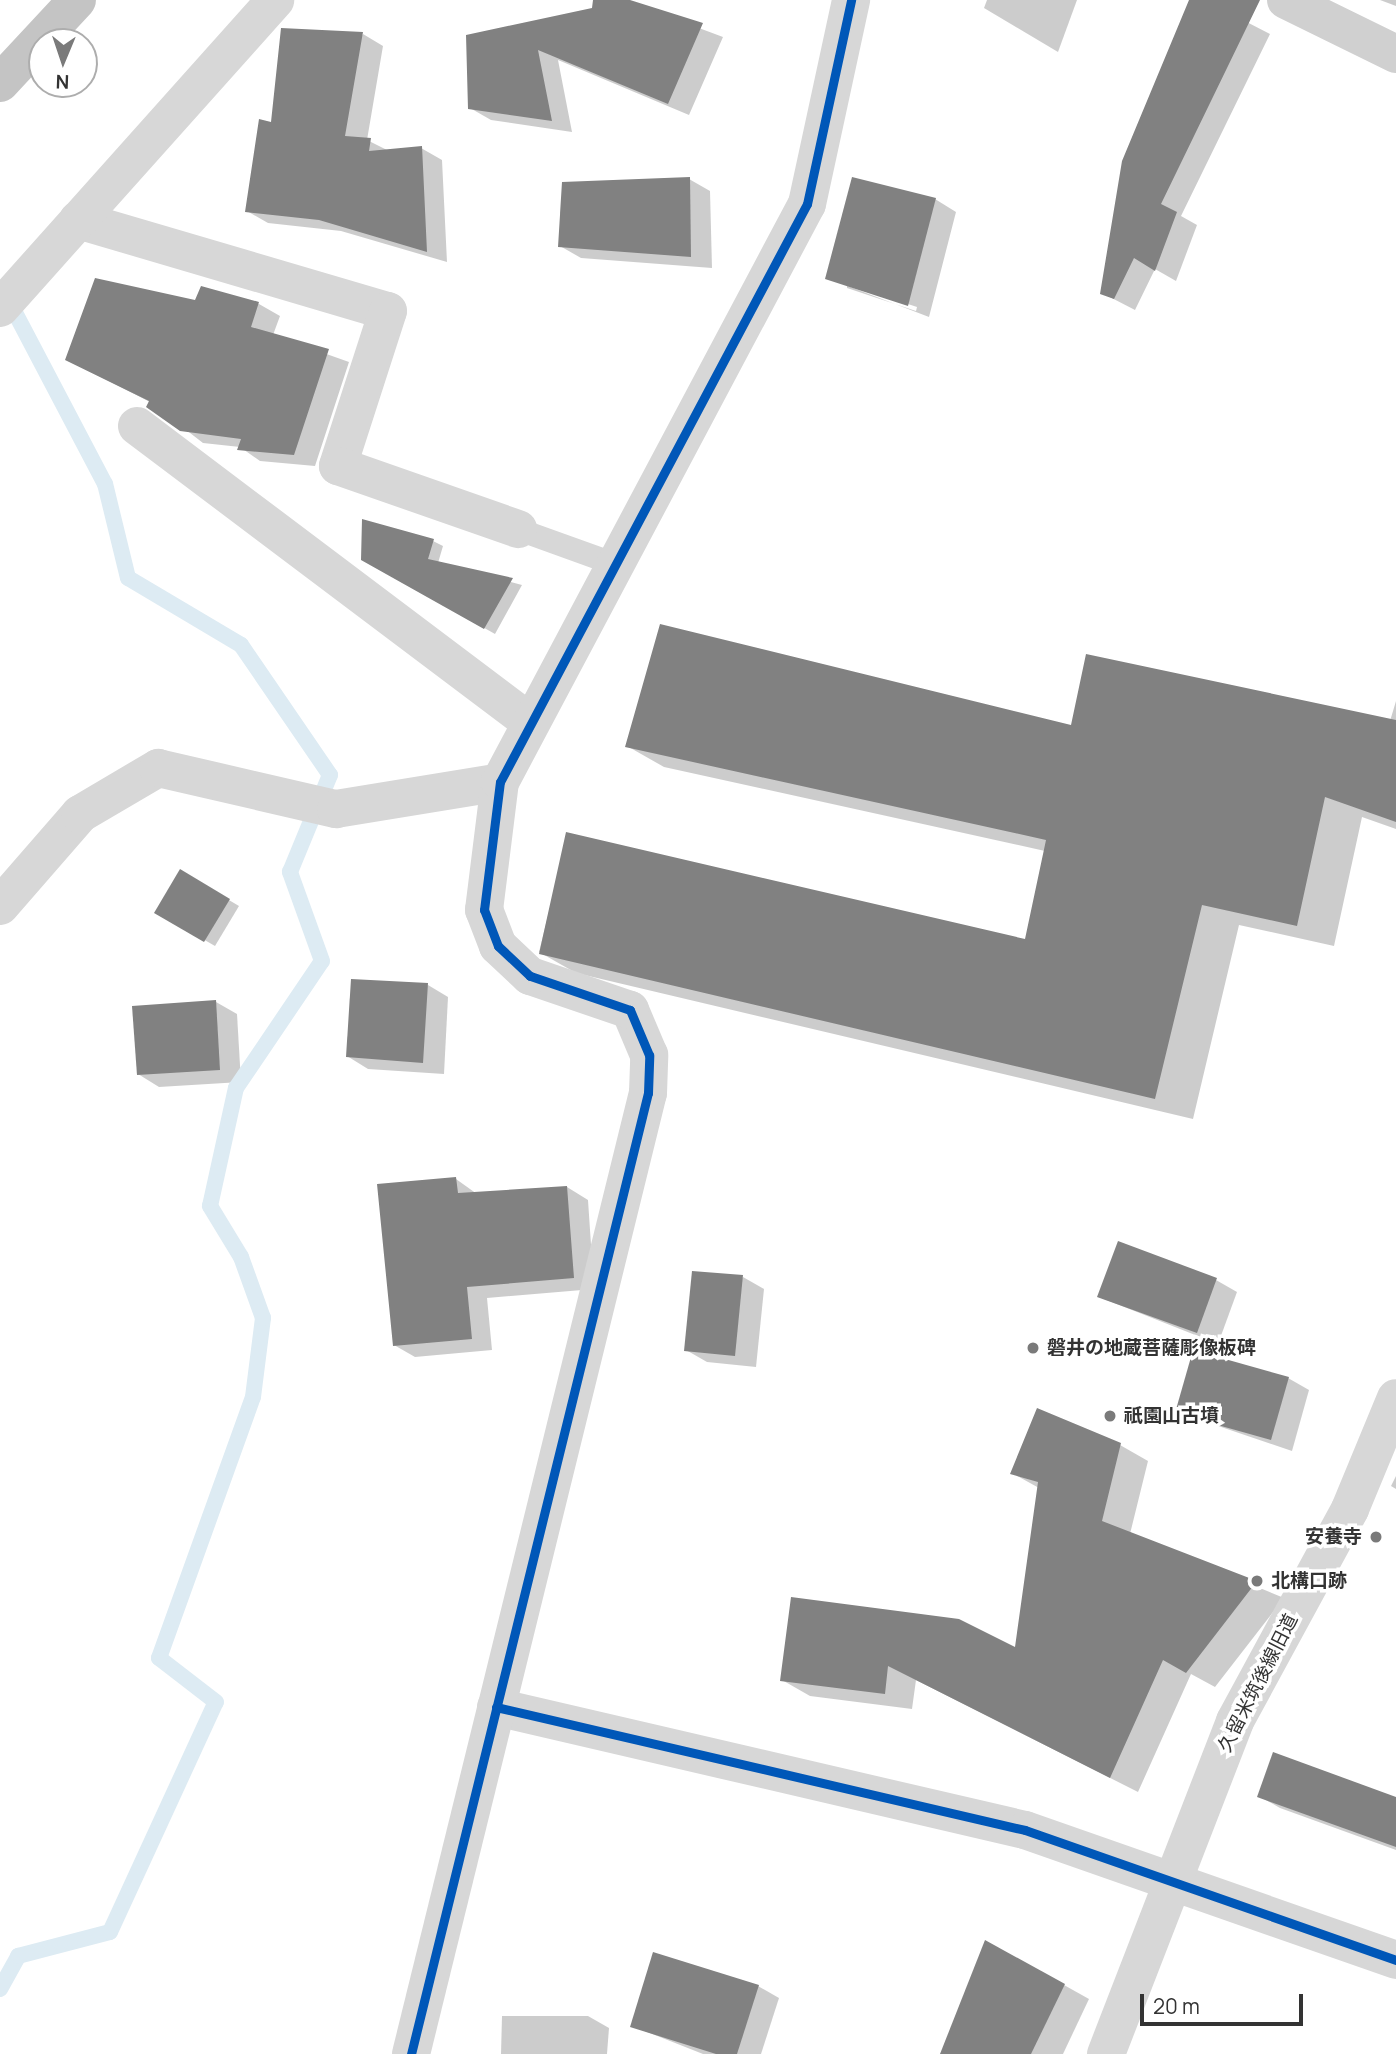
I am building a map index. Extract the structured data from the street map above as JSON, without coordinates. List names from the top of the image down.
{
  "streets": {
    "street": ["久留米筑後線旧道"]
  },
  "places": [
    "磐井の地蔵菩薩彫像板碑",
    "祇園山古墳",
    "安養寺",
    "北構口跡"
  ],
  "scale_bar": "20 m",
  "north": "bottom"
}
